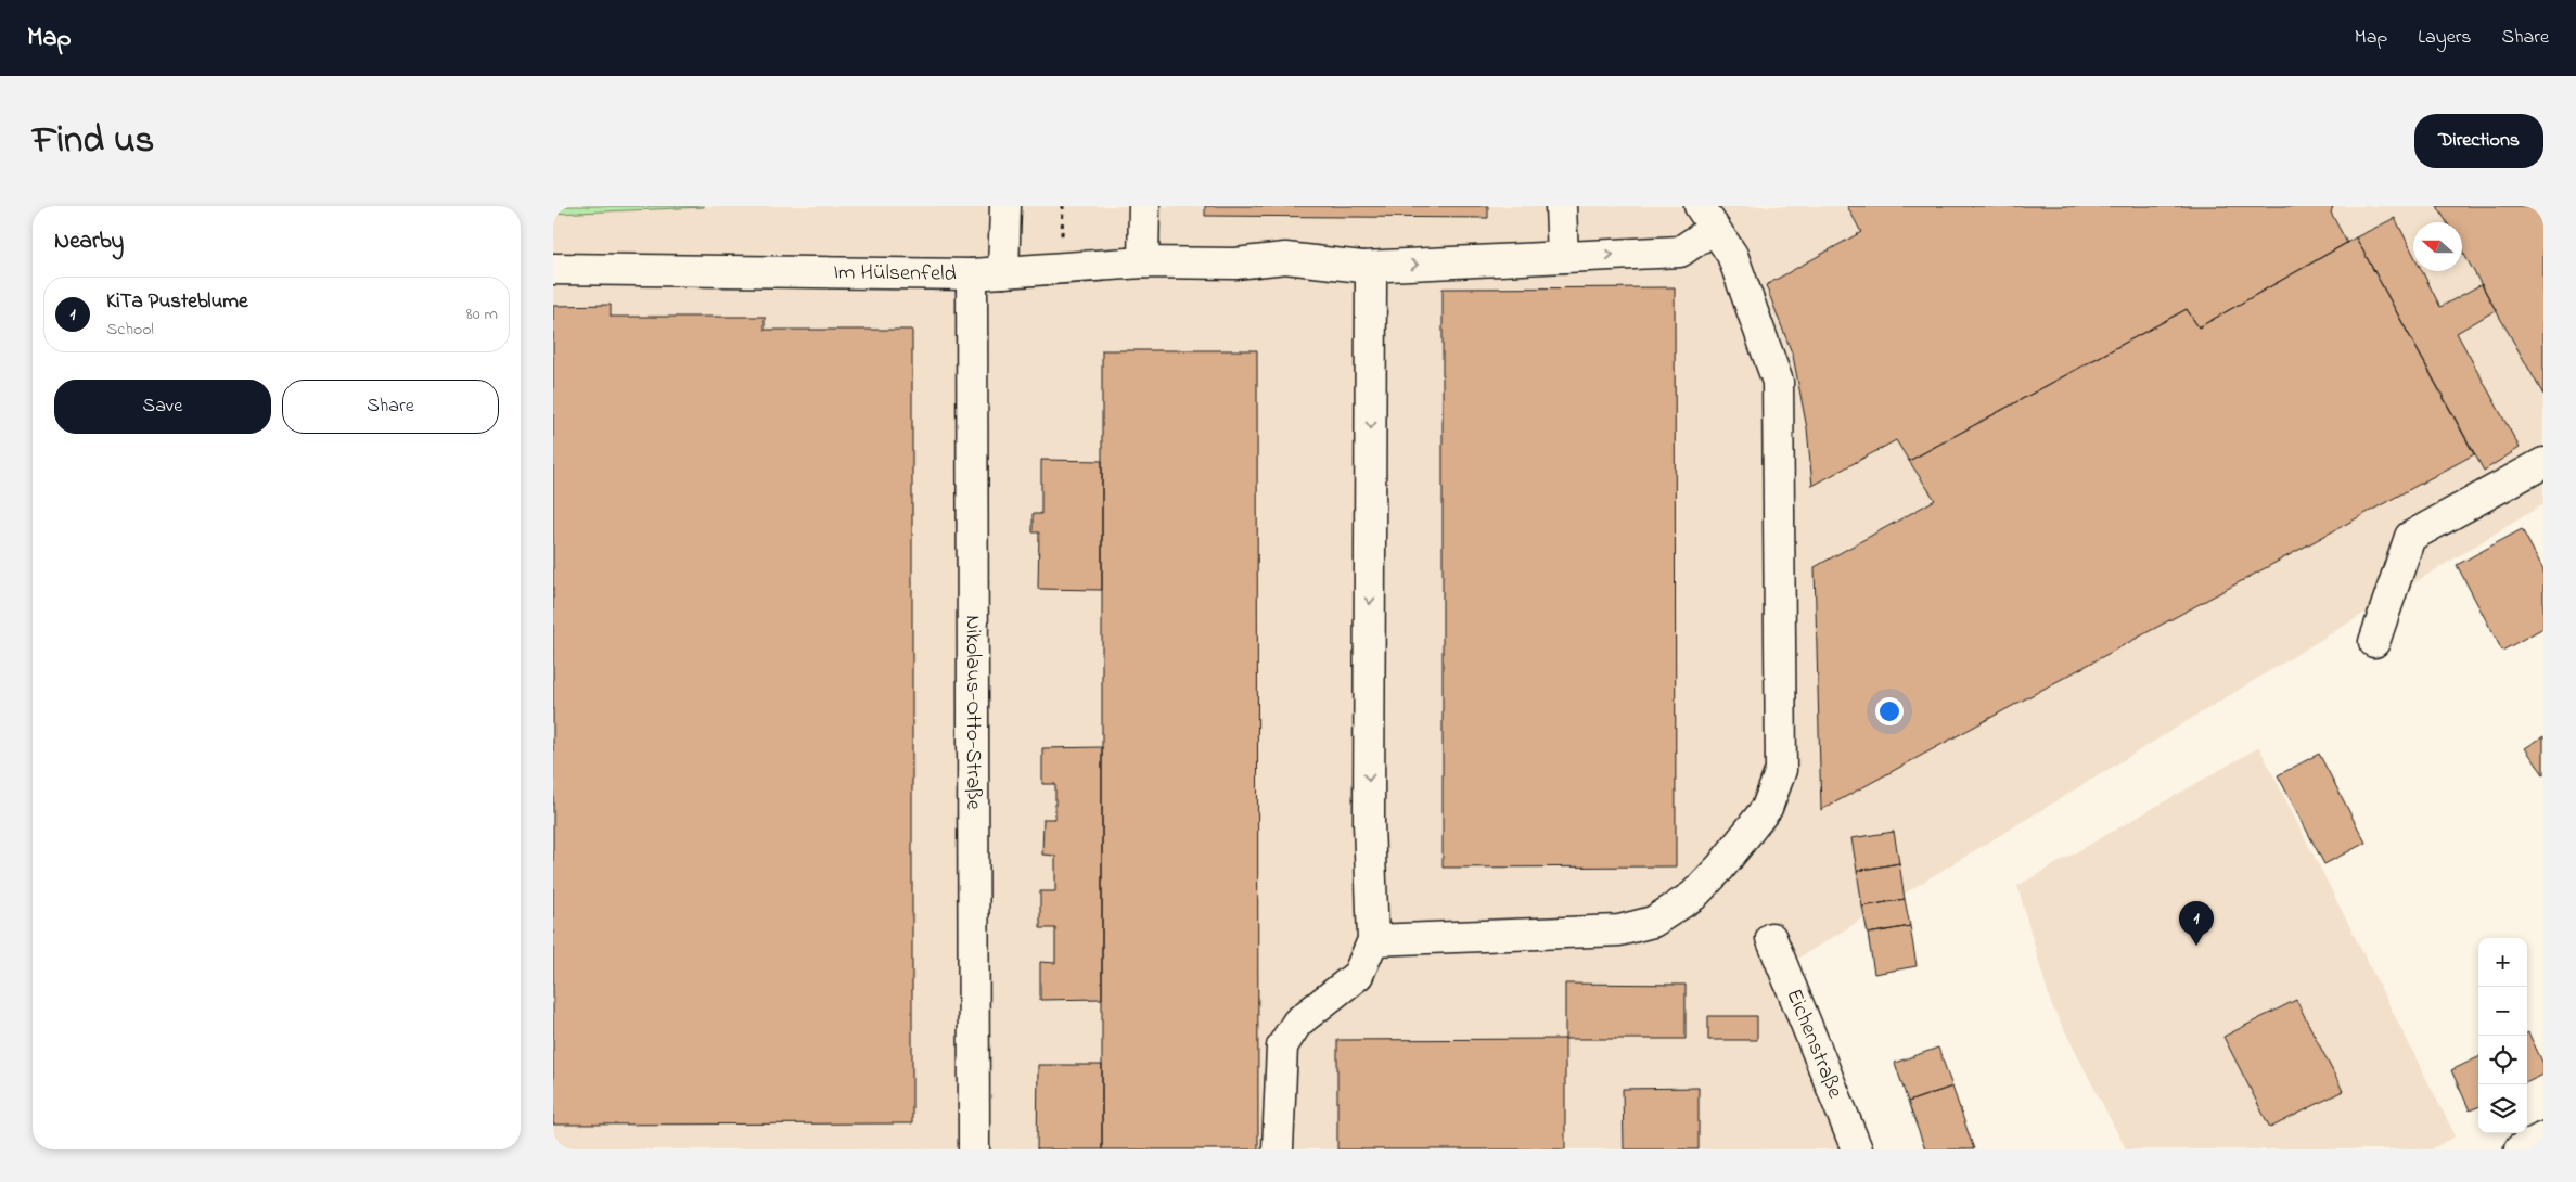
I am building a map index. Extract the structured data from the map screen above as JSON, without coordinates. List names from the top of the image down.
{
  "streets": {
    "street": ["Im Hülsenfeld", "Nikolaus-Otto-Straße", "Eichenstraße"]
  },
  "crossings": [
    ["Im Hülsenfeld", "Nikolaus-Otto-Straße"]
  ],
  "north": "left",
  "page": {
    "header": "Map",
    "nav": ["Map", "Layers", "Share"],
    "title": "Find us",
    "buttons": [
      "Directions",
      ["Save", "Share"]
    ],
    "heading": "Nearby",
    "list": [
      {
        "mark": "1",
        "name": "KiTa Pusteblume",
        "note": "School",
        "value": "80 m"
      }
    ],
    "pins": "1",
    "map_buttons": ["+", "−"]
  }
}
